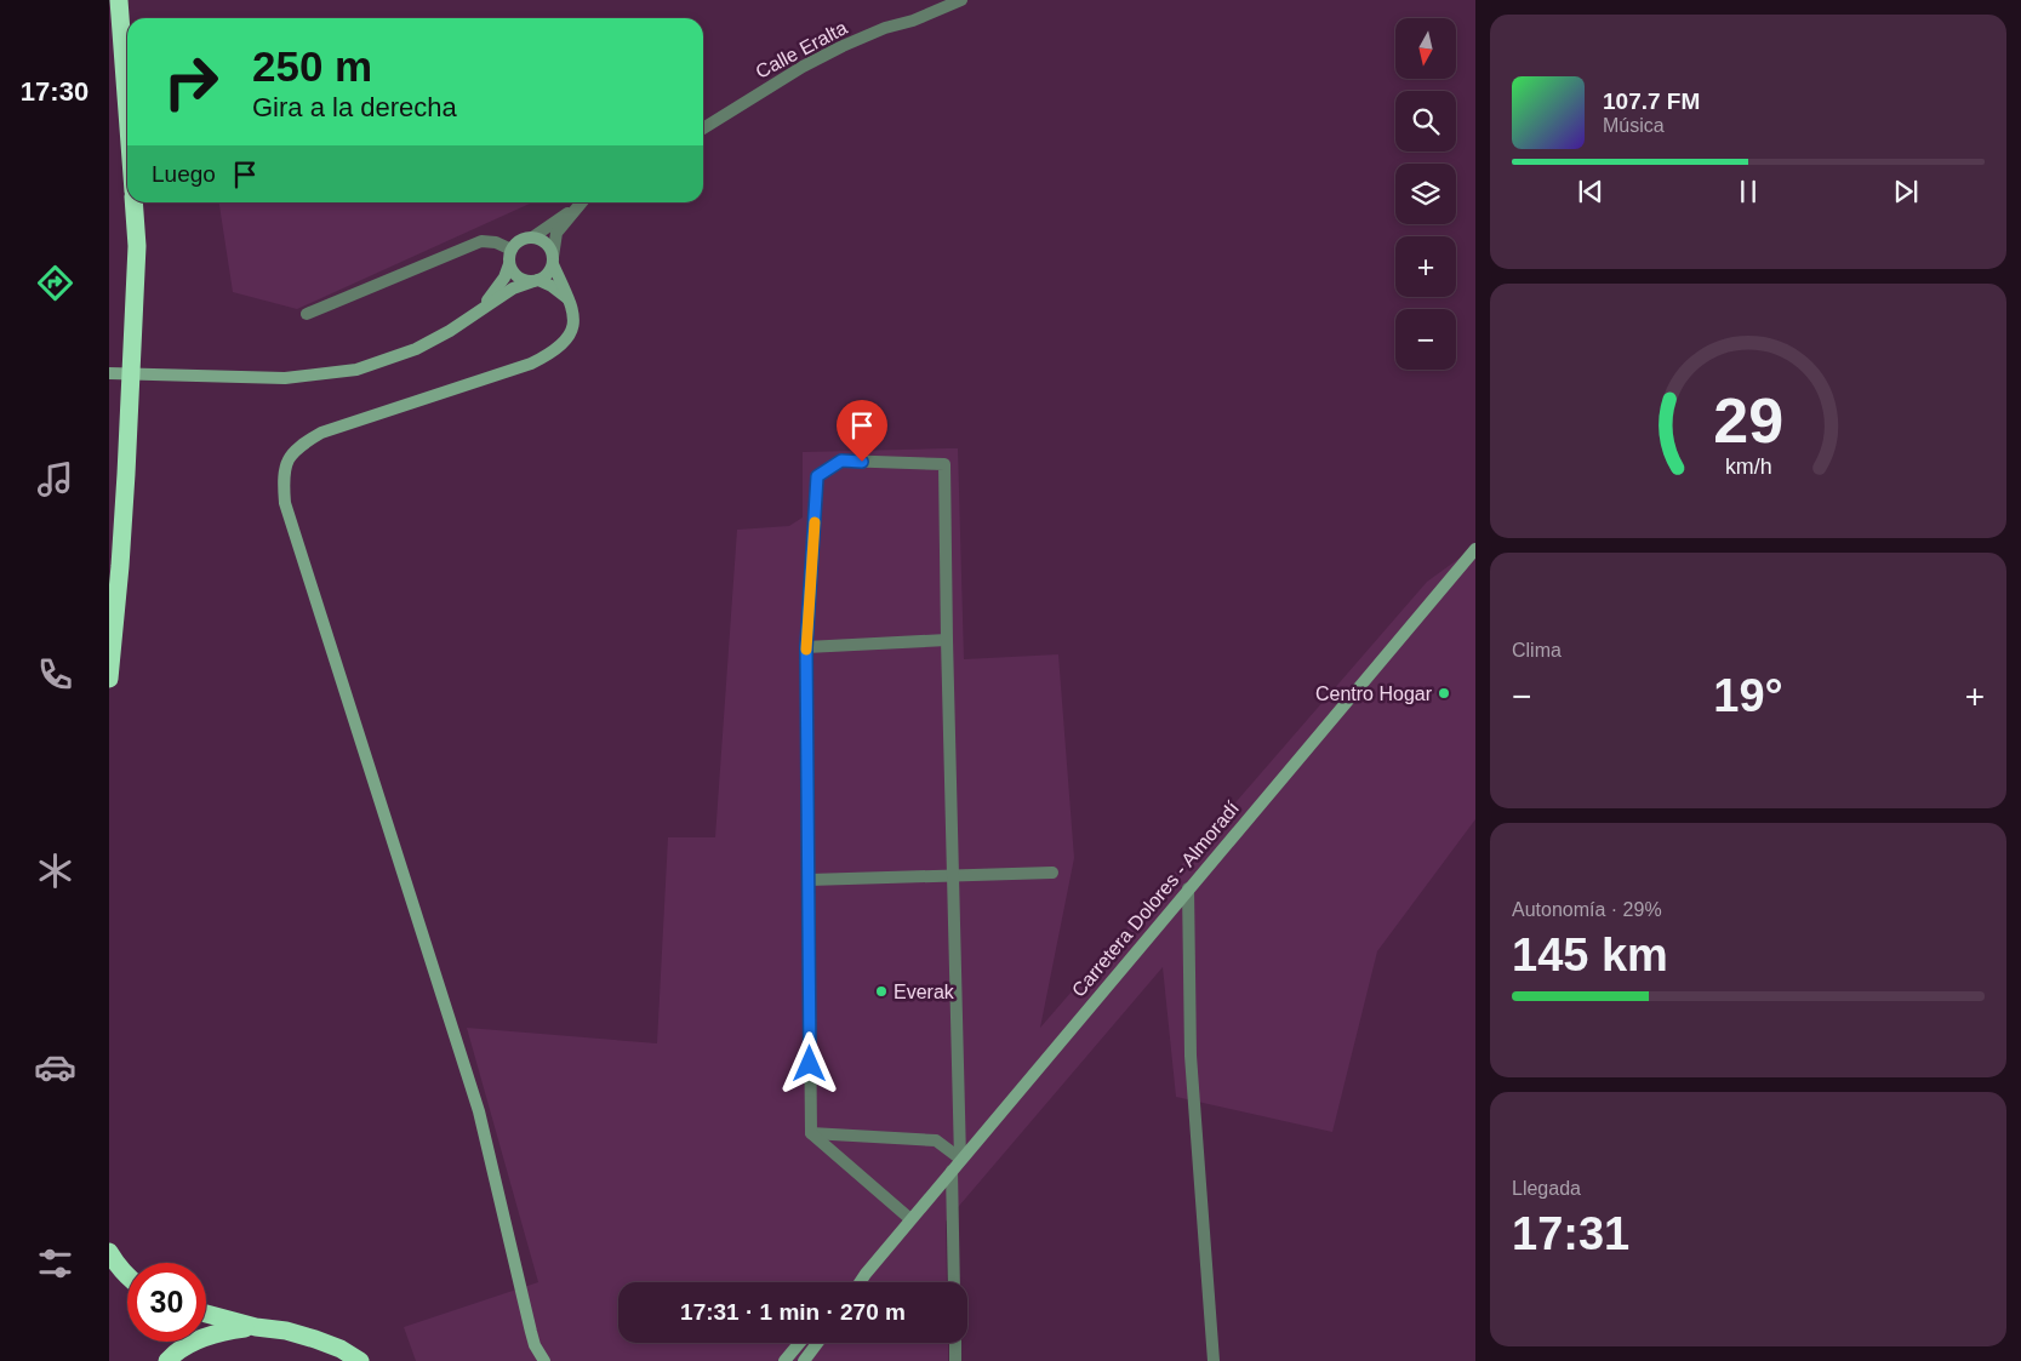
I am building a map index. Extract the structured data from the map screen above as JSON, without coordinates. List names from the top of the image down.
{
  "streets": {
    "street": ["Calle Eralta", "Carretera Dolores - Almoradí"]
  },
  "places": ["Centro Hogar", "Everak"],
  "north": "bottom",
  "page": {
    "tabs": "17:30",
    "map_buttons": ["+", "−"],
    "turn": ["250 m", "Gira a la derecha"],
    "song": ["107.7 FM", "Música"],
    "then": "Luego",
    "tile": [
      "Clima",
      ["Autonomía · 29%", "145 km"],
      ["Llegada", "17:31"]
    ],
    "heat": ["−", "19°", "+"],
    "limit": "30",
    "trip": "17:31 · 1 min · 270 m",
    "gauge": ["29", "km/h"]
  }
}
